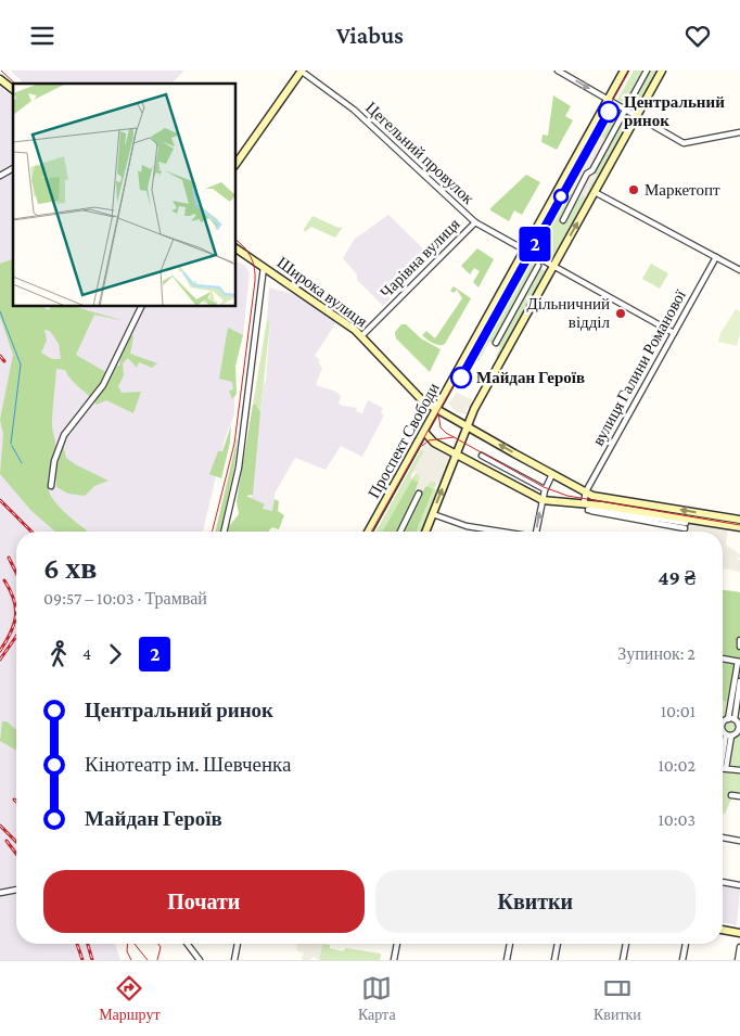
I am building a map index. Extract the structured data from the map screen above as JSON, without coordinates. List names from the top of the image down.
{
  "streets": {
    "main road": ["Широка вулиця", "Проспект Свободи"],
    "street": ["Цегельний провулок", "Чарівна вулиця", "вулиця Галини Романової"]
  },
  "crossings": [
    ["Цегельний провулок", "Чарівна вулиця"],
    ["Цегельний провулок", "вулиця Галини Романової"],
    ["Цегельний провулок", "Проспект Свободи"],
    ["Чарівна вулиця", "Широка вулиця"],
    ["Широка вулиця", "вулиця Галини Романової"],
    ["Широка вулиця", "Проспект Свободи"]
  ],
  "places": [
    "Центральний ринок",
    "Маркетопт",
    "Дільничний відділ",
    "Майдан Героїв"
  ],
  "lines": ["tram line 2"],
  "page": {
    "header": "Viabus",
    "on_map": "2",
    "heading": ["6 хв", "09:57 – 10:03 · Трамвай", "49 ₴"],
    "legs": ["4", "2", "Зупинок: 2"],
    "list": [
      {
        "name": "Центральний ринок",
        "value": "10:01"
      },
      {
        "name": "Кінотеатр ім. Шевченка",
        "value": "10:02"
      },
      {
        "name": "Майдан Героїв",
        "value": "10:03"
      }
    ],
    "buttons": ["Почати", "Квитки"],
    "tabs": ["Маршрут", "Карта", "Квитки"]
  }
}
